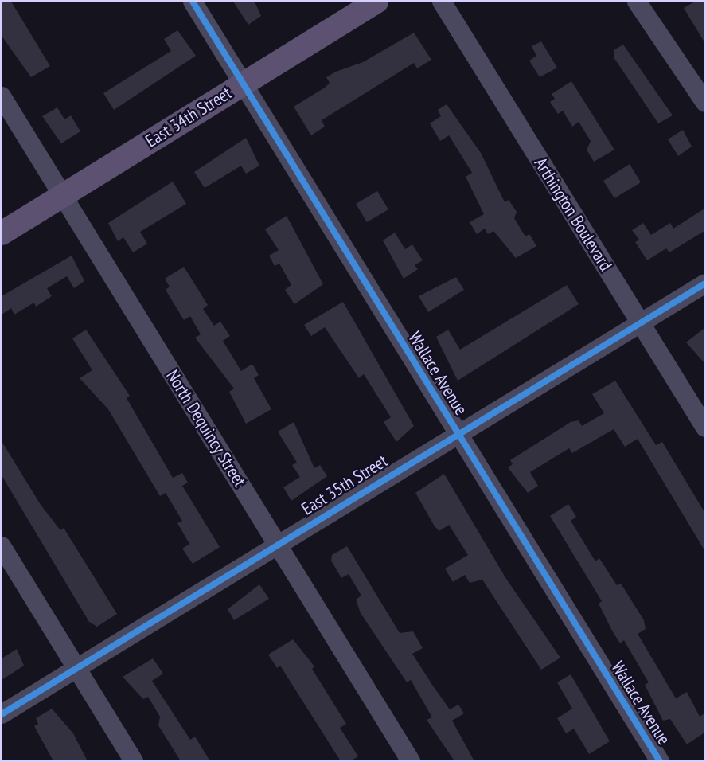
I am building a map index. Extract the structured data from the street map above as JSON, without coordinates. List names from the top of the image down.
{
  "streets": {
    "main road": ["East 34th Street"],
    "street": [
      "Arthington Boulevard",
      "Wallace Avenue",
      "North Dequincy Street",
      "East 35th Street"
    ]
  },
  "crossings": [
    ["East 34th Street", "Wallace Avenue"],
    ["East 34th Street", "North Dequincy Street"],
    ["Arthington Boulevard", "East 35th Street"],
    ["Wallace Avenue", "East 35th Street"],
    ["North Dequincy Street", "East 35th Street"]
  ]
}
